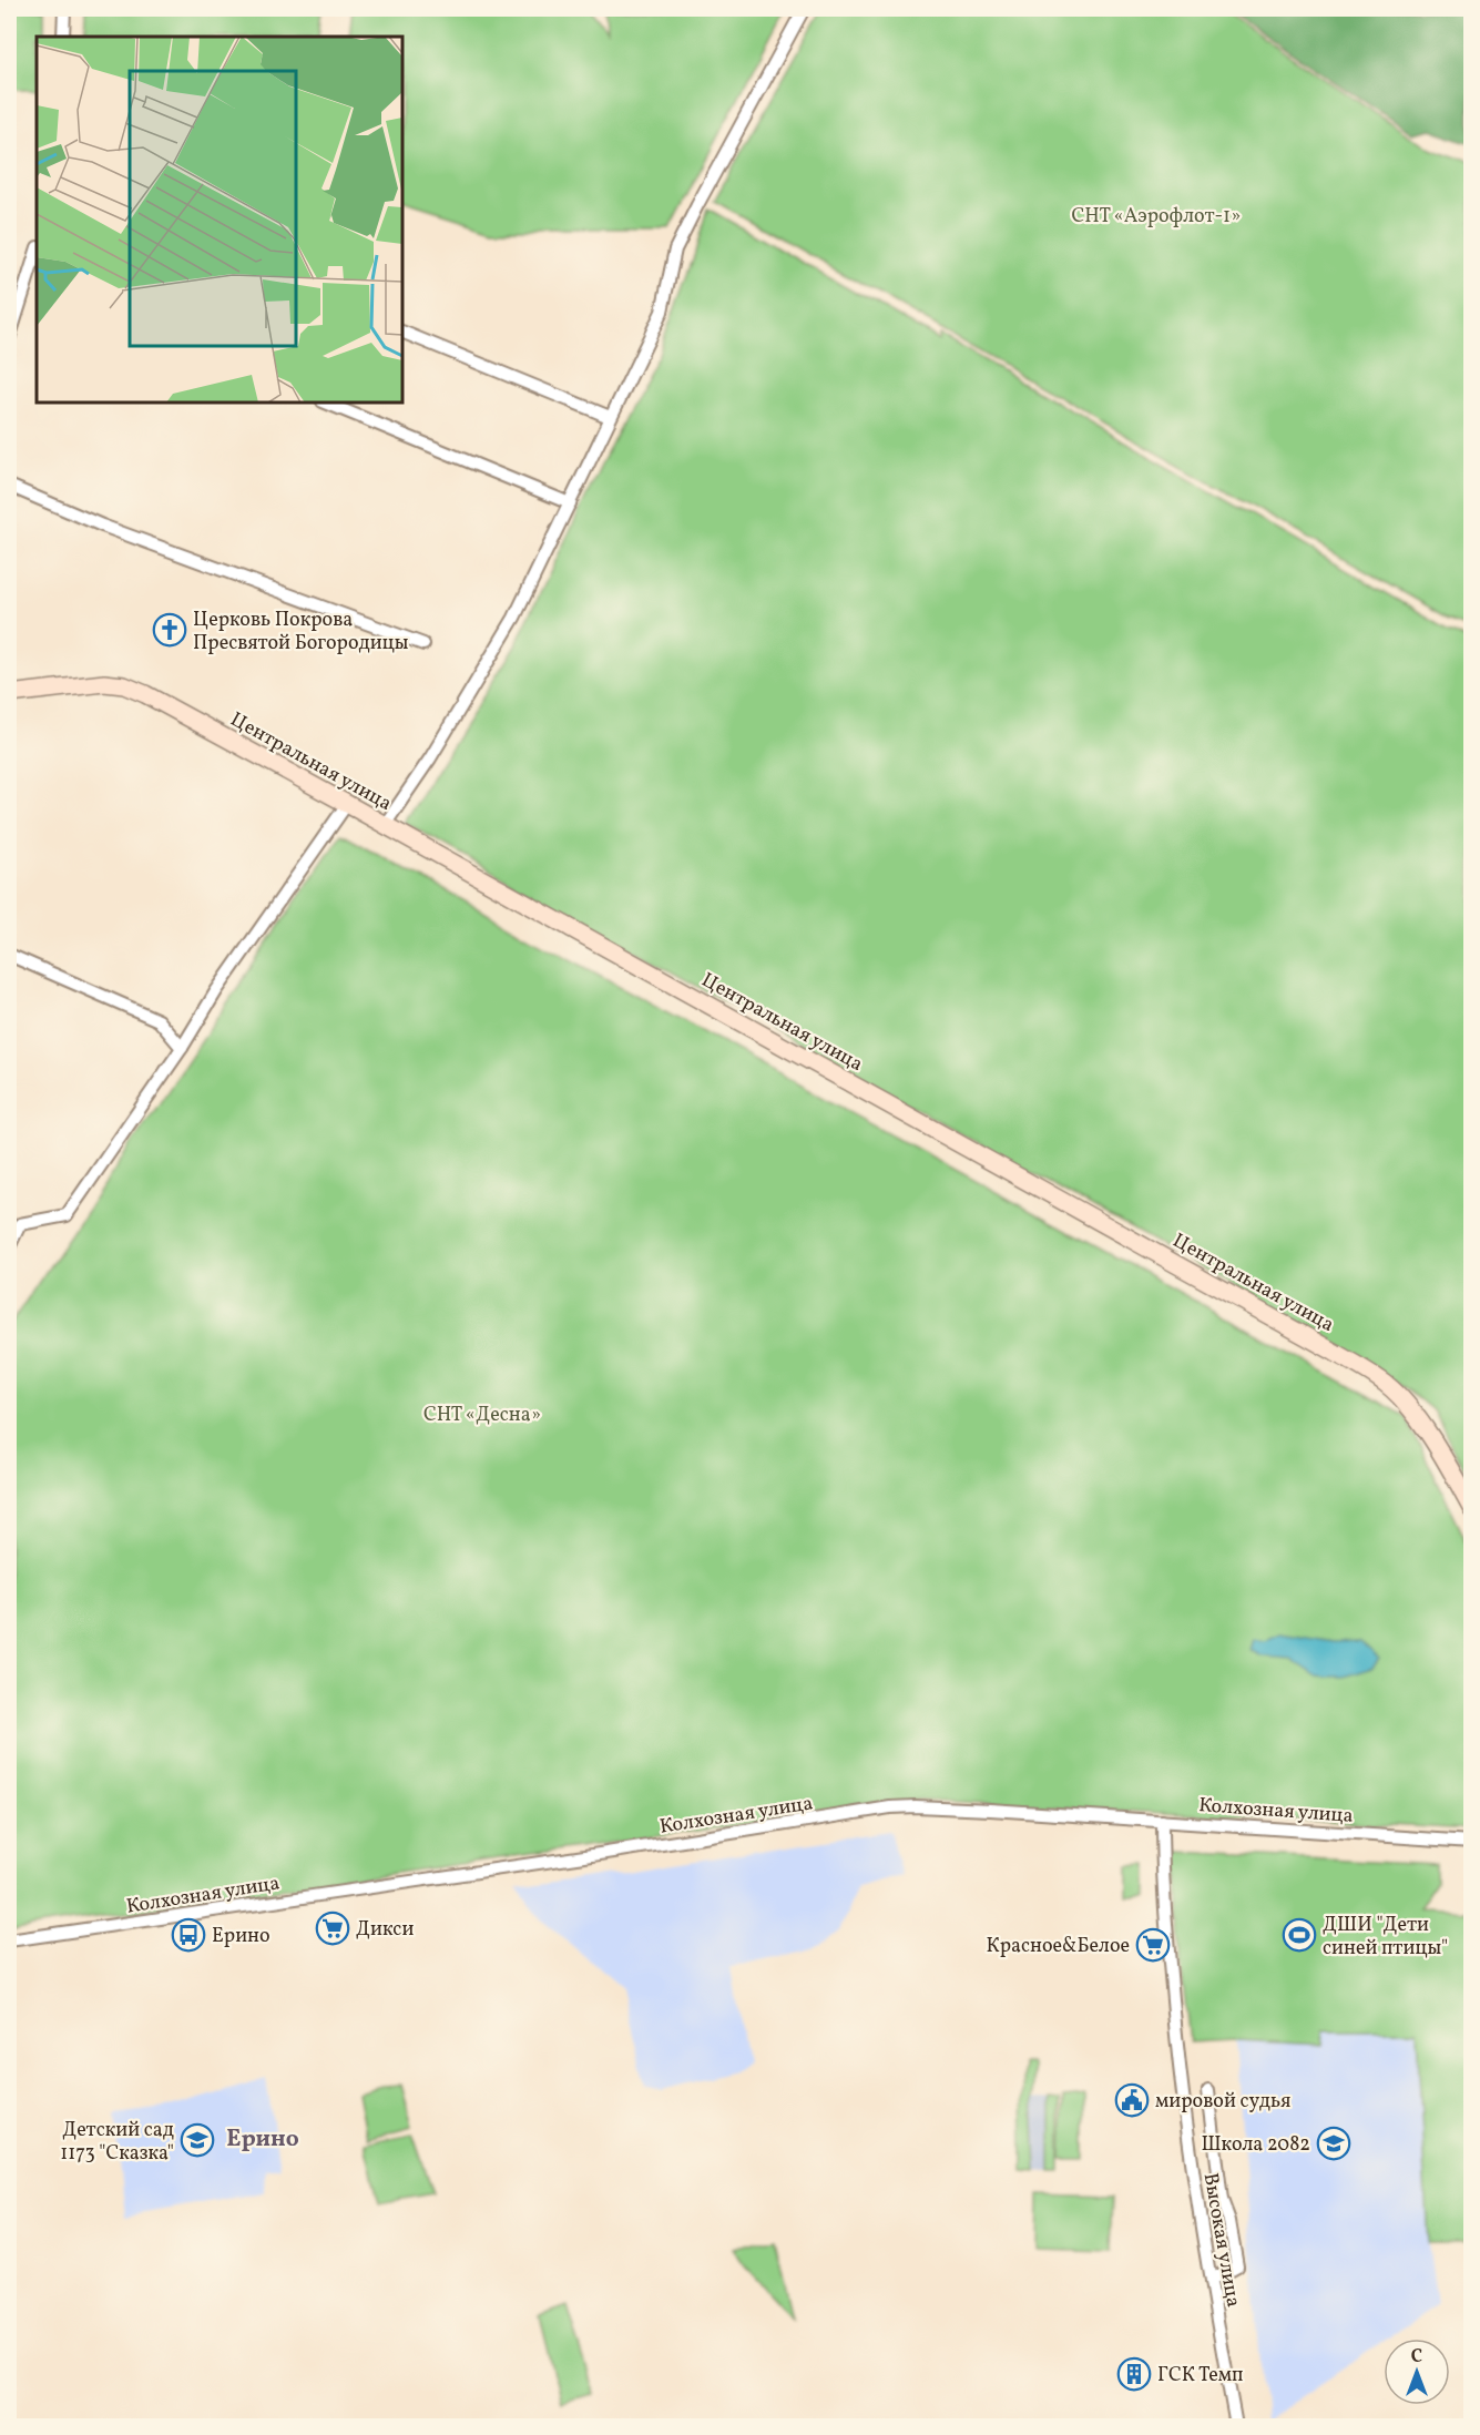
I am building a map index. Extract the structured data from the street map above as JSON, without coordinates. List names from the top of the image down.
{
  "streets": {
    "street": ["Центральная улица", "Колхозная улица", "Высокая улица"]
  },
  "crossings": [
    ["Колхозная улица", "Высокая улица"]
  ],
  "districts": ["Ерино"],
  "parks": ["СНТ «Аэрофлот-1»", "СНТ «Десна»"],
  "places": {
    "church": ["Церковь Покрова Пресвятой Богородицы"],
    "supermarket": ["Дикси", "Красное&Белое"],
    "bus stop": ["Ерино"],
    "sports": ["ДШИ \"Дети синей птицы\""],
    "public building": ["мировой судья"],
    "school or university": ["Детский сад 1173 \"Сказка\"", "Школа 2082"],
    "building": ["ГСК Темп"]
  },
  "north": "top"
}
